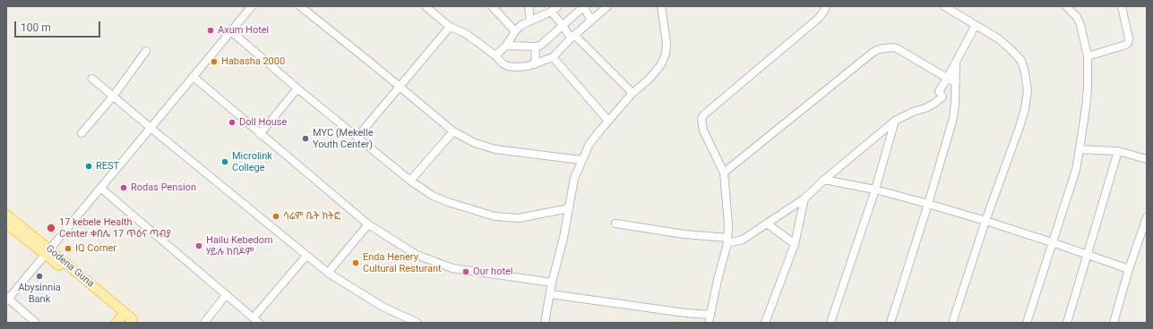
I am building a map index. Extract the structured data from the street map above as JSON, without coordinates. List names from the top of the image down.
{
  "streets": {
    "main road": ["Godena Guna"]
  },
  "places": [
    "Axum Hotel",
    "Habasha 2000",
    "Doll House",
    "MYC (Mekelle Youth Center)",
    "Microlink College",
    "REST",
    "Rodas Pension",
    "ሳሬም ቤት ክትፎ",
    "17 kebele Health Center ቀበሌ 17 ጥዕና ጣብያ",
    "Hailu Kebedom ሃይሉ ከበዶም",
    "IQ Corner",
    "Enda Henery Cultural Resturant",
    "Our hotel",
    "Abysinnia Bank"
  ],
  "scale_bar": "100 m"
}
